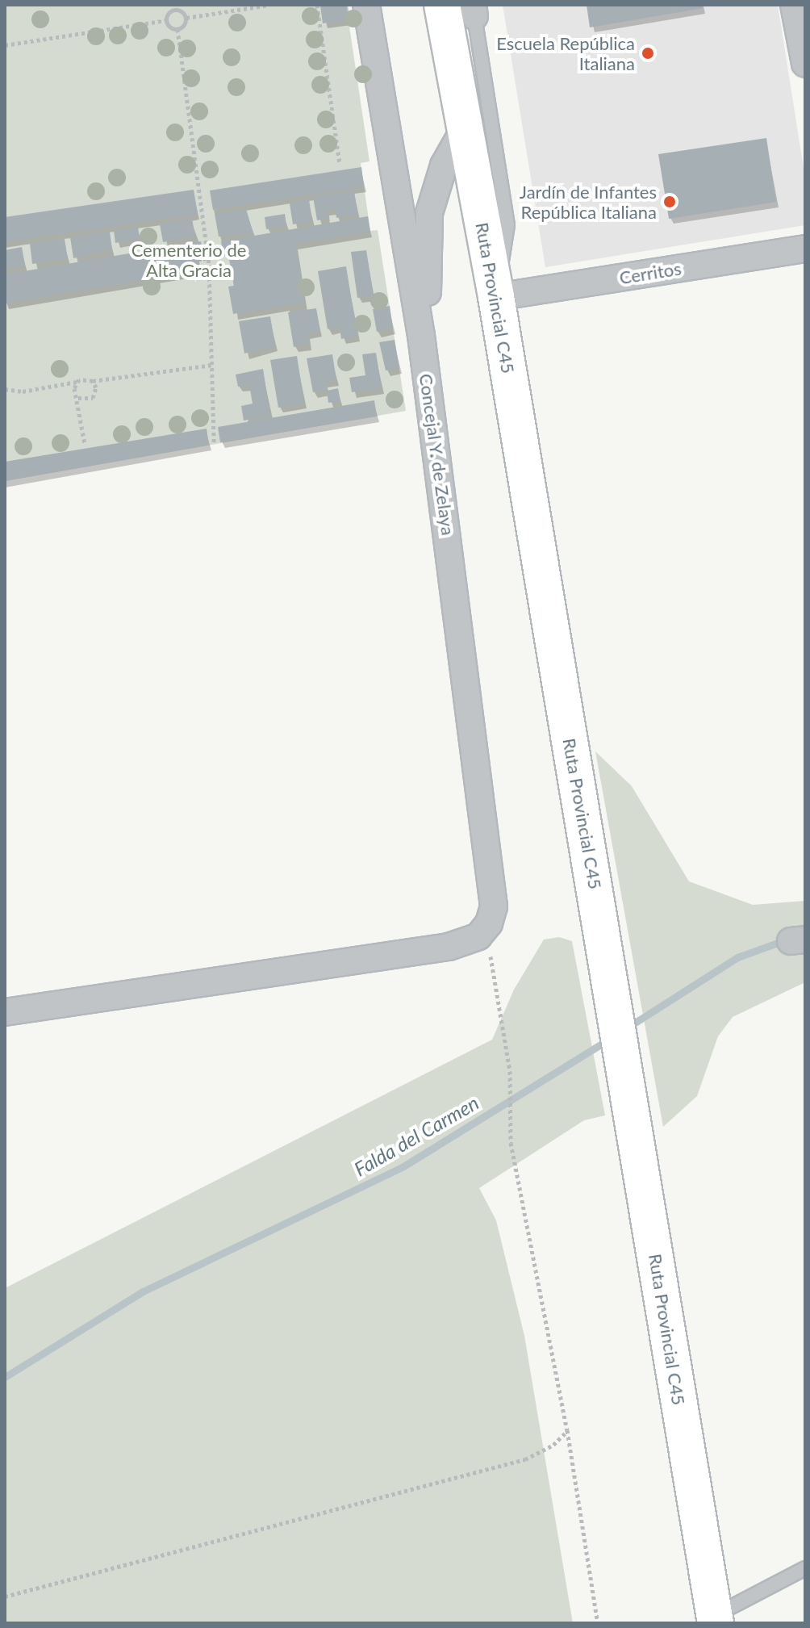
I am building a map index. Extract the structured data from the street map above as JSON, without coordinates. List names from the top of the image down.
{
  "streets": {
    "main road": ["Ruta Provincial C45"],
    "street": ["Cerritos", "Concejal Y. de Zelaya"]
  },
  "crossings": [
    ["Cerritos", "Ruta Provincial C45"]
  ],
  "water": ["Falda del Carmen"],
  "parks": ["Cementerio de Alta Gracia"],
  "places": ["Escuela República Italiana", "Jardín de Infantes República Italiana"]
}
